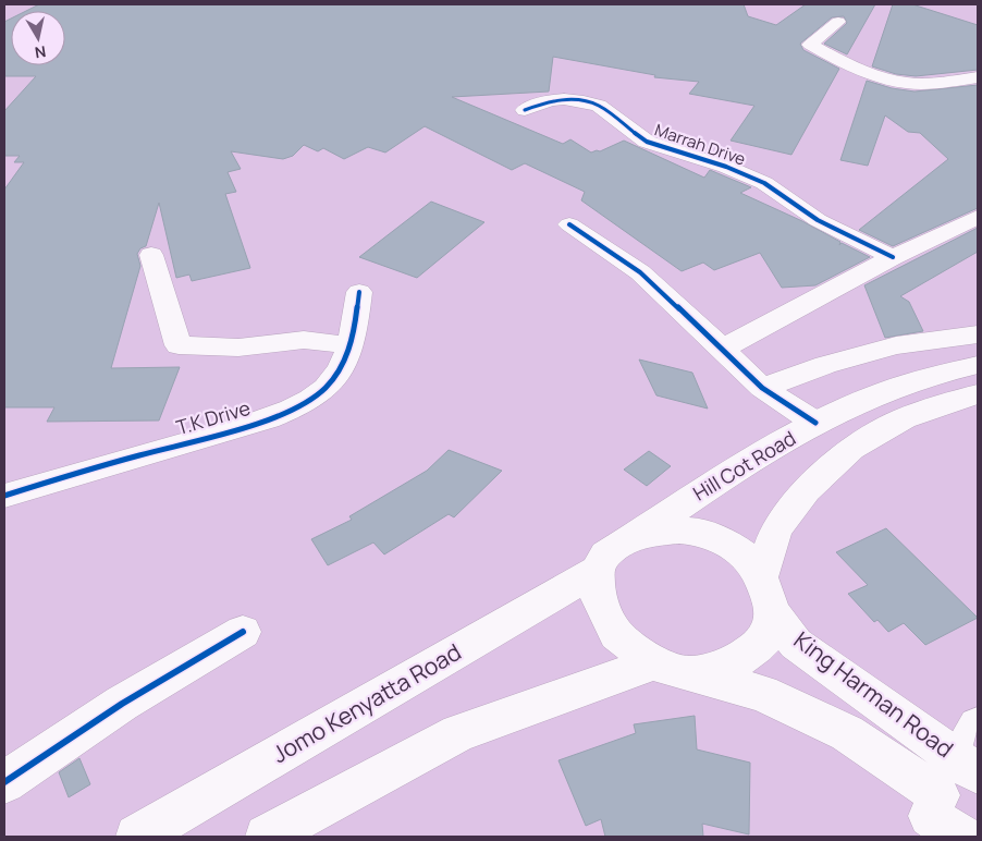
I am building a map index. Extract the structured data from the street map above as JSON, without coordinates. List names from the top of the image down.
{
  "streets": {
    "street": [
      "Marrah Drive",
      "T.K Drive",
      "Hill Cot Road",
      "King Harman Road",
      "Jomo Kenyatta Road"
    ]
  },
  "crossings": [
    ["Hill Cot Road", "King Harman Road"],
    ["Hill Cot Road", "Jomo Kenyatta Road"],
    ["King Harman Road", "Jomo Kenyatta Road"]
  ],
  "north": "bottom"
}
